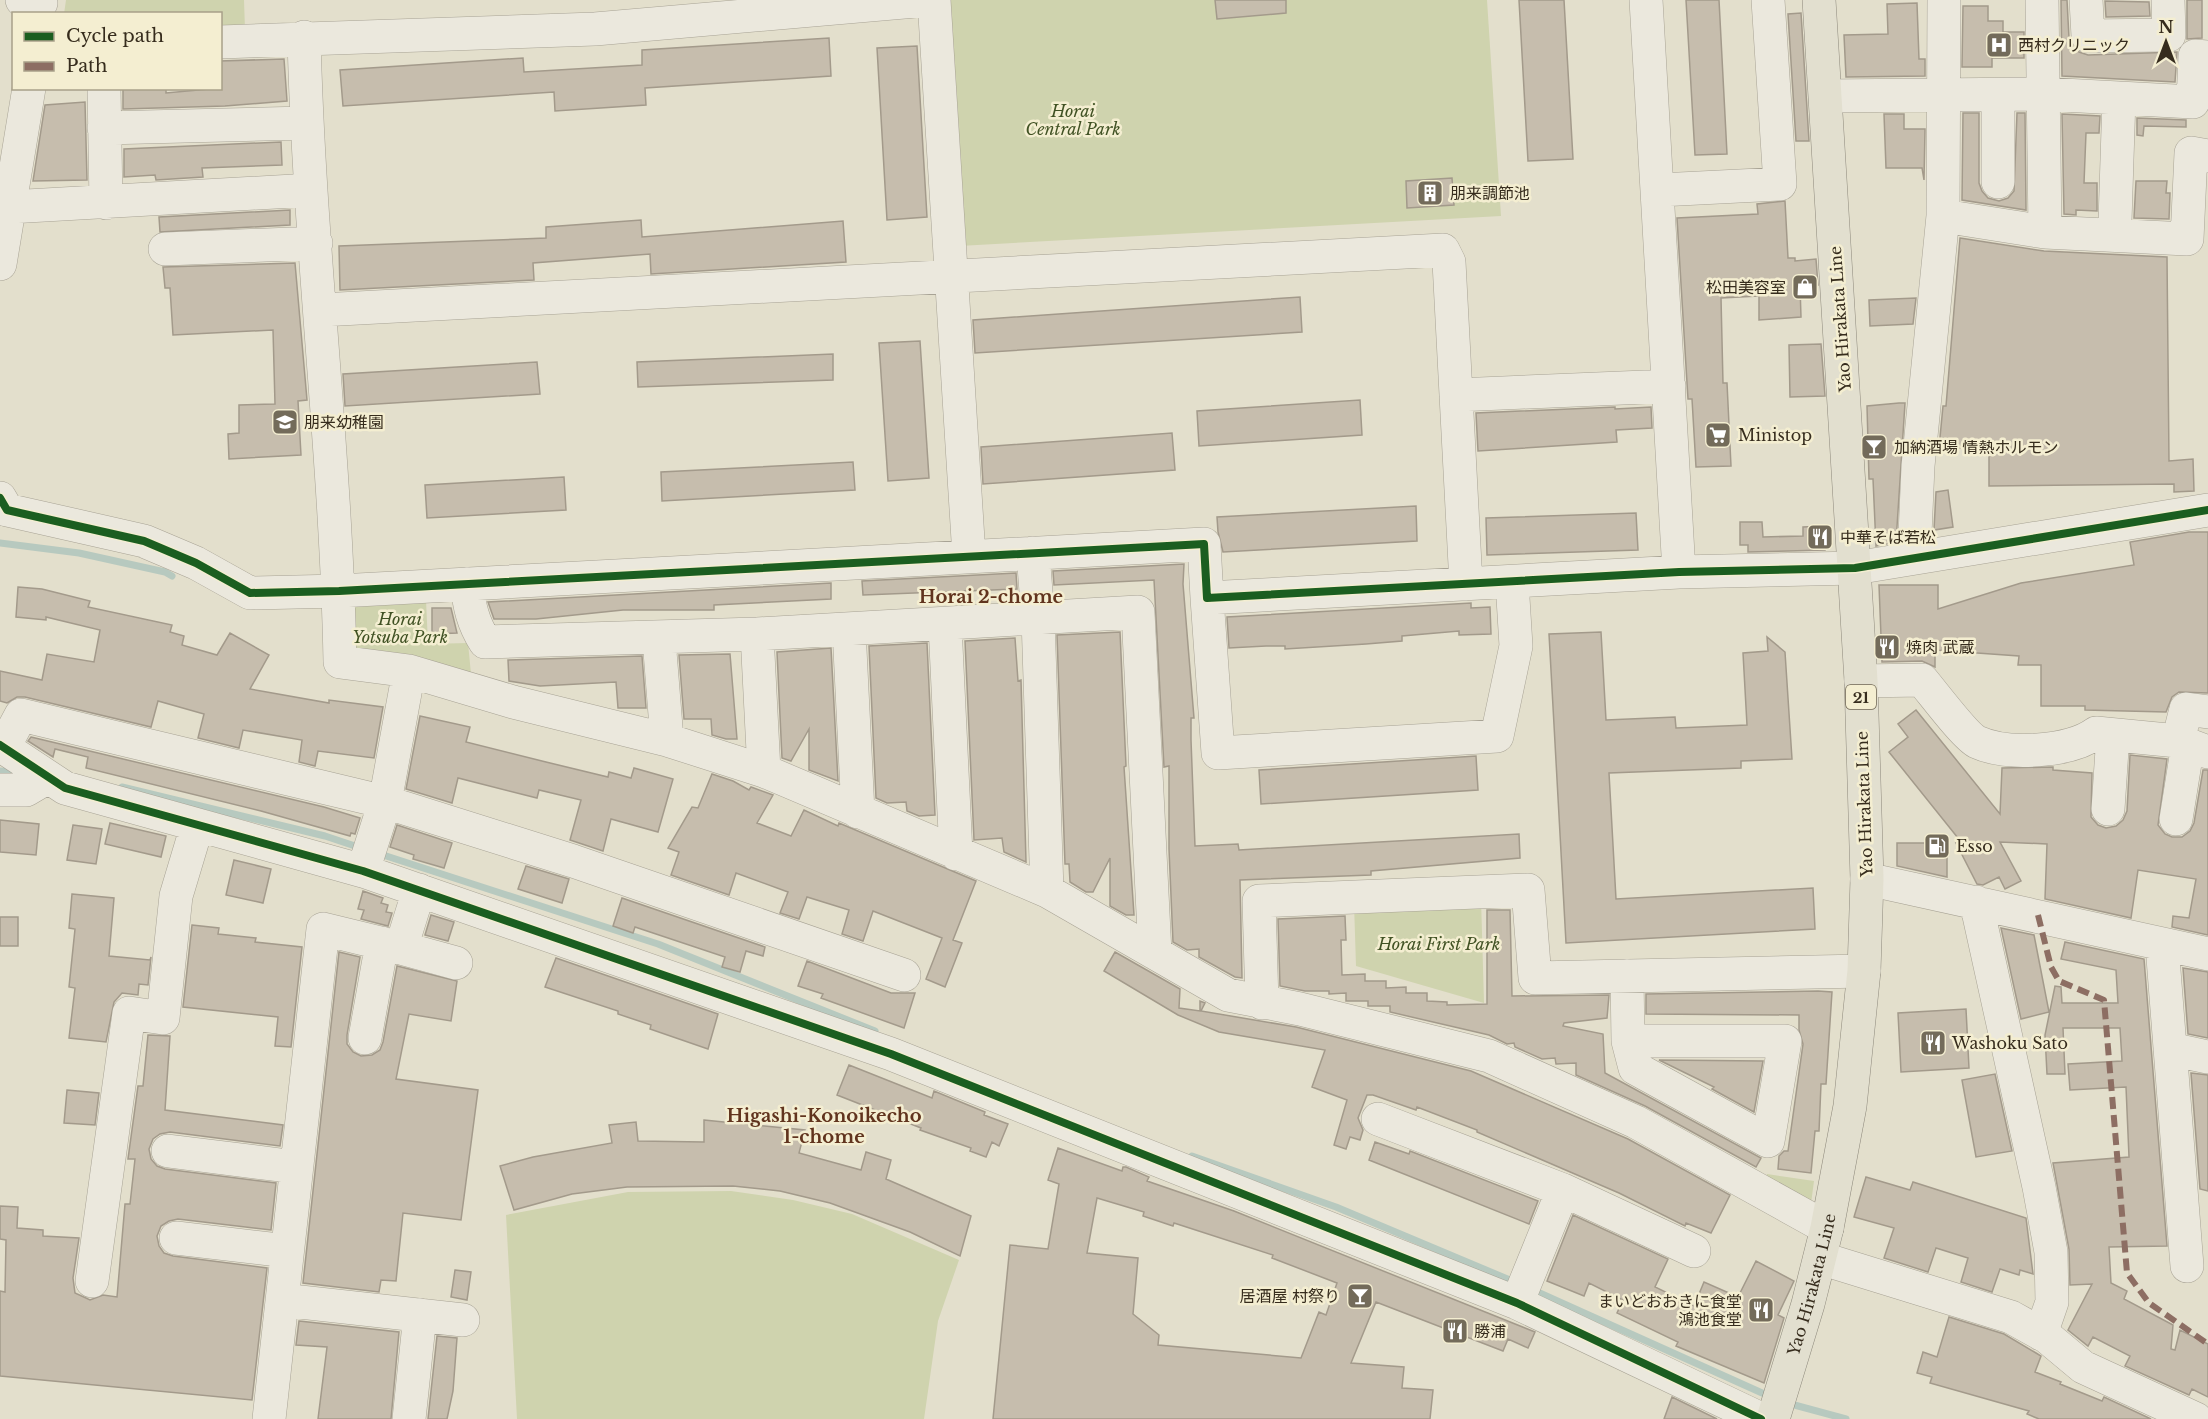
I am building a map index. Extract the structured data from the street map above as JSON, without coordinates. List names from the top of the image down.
{
  "streets": {
    "main road": ["Yao Hirakata Line", "21"]
  },
  "districts": ["Horai 2-chome", "Higashi-Konoikecho 1-chome"],
  "parks": ["Horai Central Park", "Horai Yotsuba Park", "Horai First Park"],
  "places": {
    "hospital": ["西村クリニック"],
    "building": ["朋来調節池"],
    "shop": ["松田美容室"],
    "school or university": ["朋来幼稚園"],
    "supermarket": ["Ministop"],
    "bar": ["加納酒場 情熱ホルモン", "居酒屋 村祭り"],
    "restaurant": [
      "中華そば若松",
      "焼肉 武蔵",
      "Washoku Sato",
      "まいどおおきに食堂 鴻池食堂",
      "勝浦"
    ],
    "fuel station": ["Esso"]
  },
  "legend": ["Cycle path", "Path"],
  "north": "top"
}
